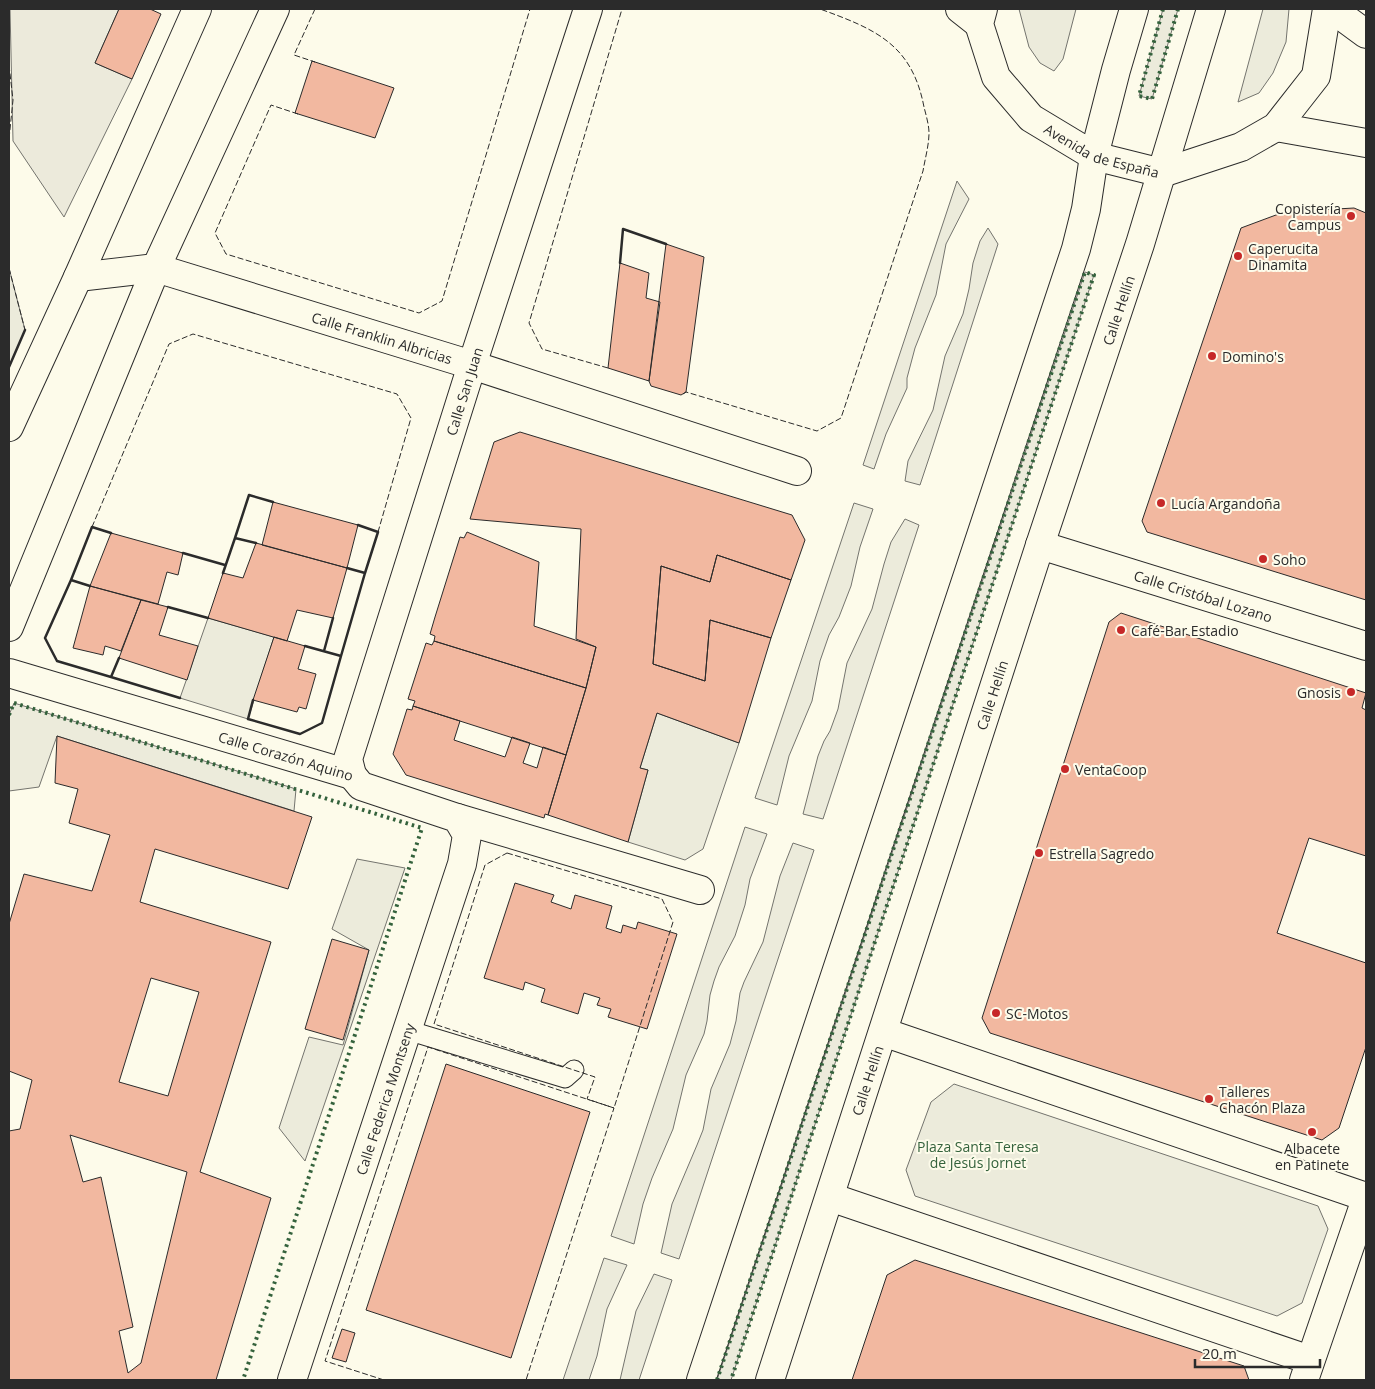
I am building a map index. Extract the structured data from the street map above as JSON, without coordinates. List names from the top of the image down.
{
  "streets": {
    "street": [
      "Avenida de España",
      "Calle Hellín",
      "Calle Franklin Albricias",
      "Calle San Juan",
      "Calle Cristóbal Lozano",
      "Calle Corazón Aquino",
      "Calle Federica Montseny"
    ]
  },
  "crossings": [
    ["Avenida de España", "Calle Hellín"],
    ["Calle Hellín", "Calle Cristóbal Lozano"],
    ["Calle Franklin Albricias", "Calle San Juan"],
    ["Calle San Juan", "Calle Corazón Aquino"],
    ["Calle Corazón Aquino", "Calle Federica Montseny"]
  ],
  "parks": ["Plaza Santa Teresa de Jesús Jornet"],
  "places": [
    "Copistería Campus",
    "Caperucita Dinamita",
    "Domino's",
    "Lucía Argandoña",
    "Soho",
    "Café-Bar Estadio",
    "Gnosis",
    "VentaCoop",
    "Estrella Sagredo",
    "SC-Motos",
    "Talleres Chacón Plaza",
    "Albacete en Patinete"
  ],
  "scale_bar": "20 m"
}
